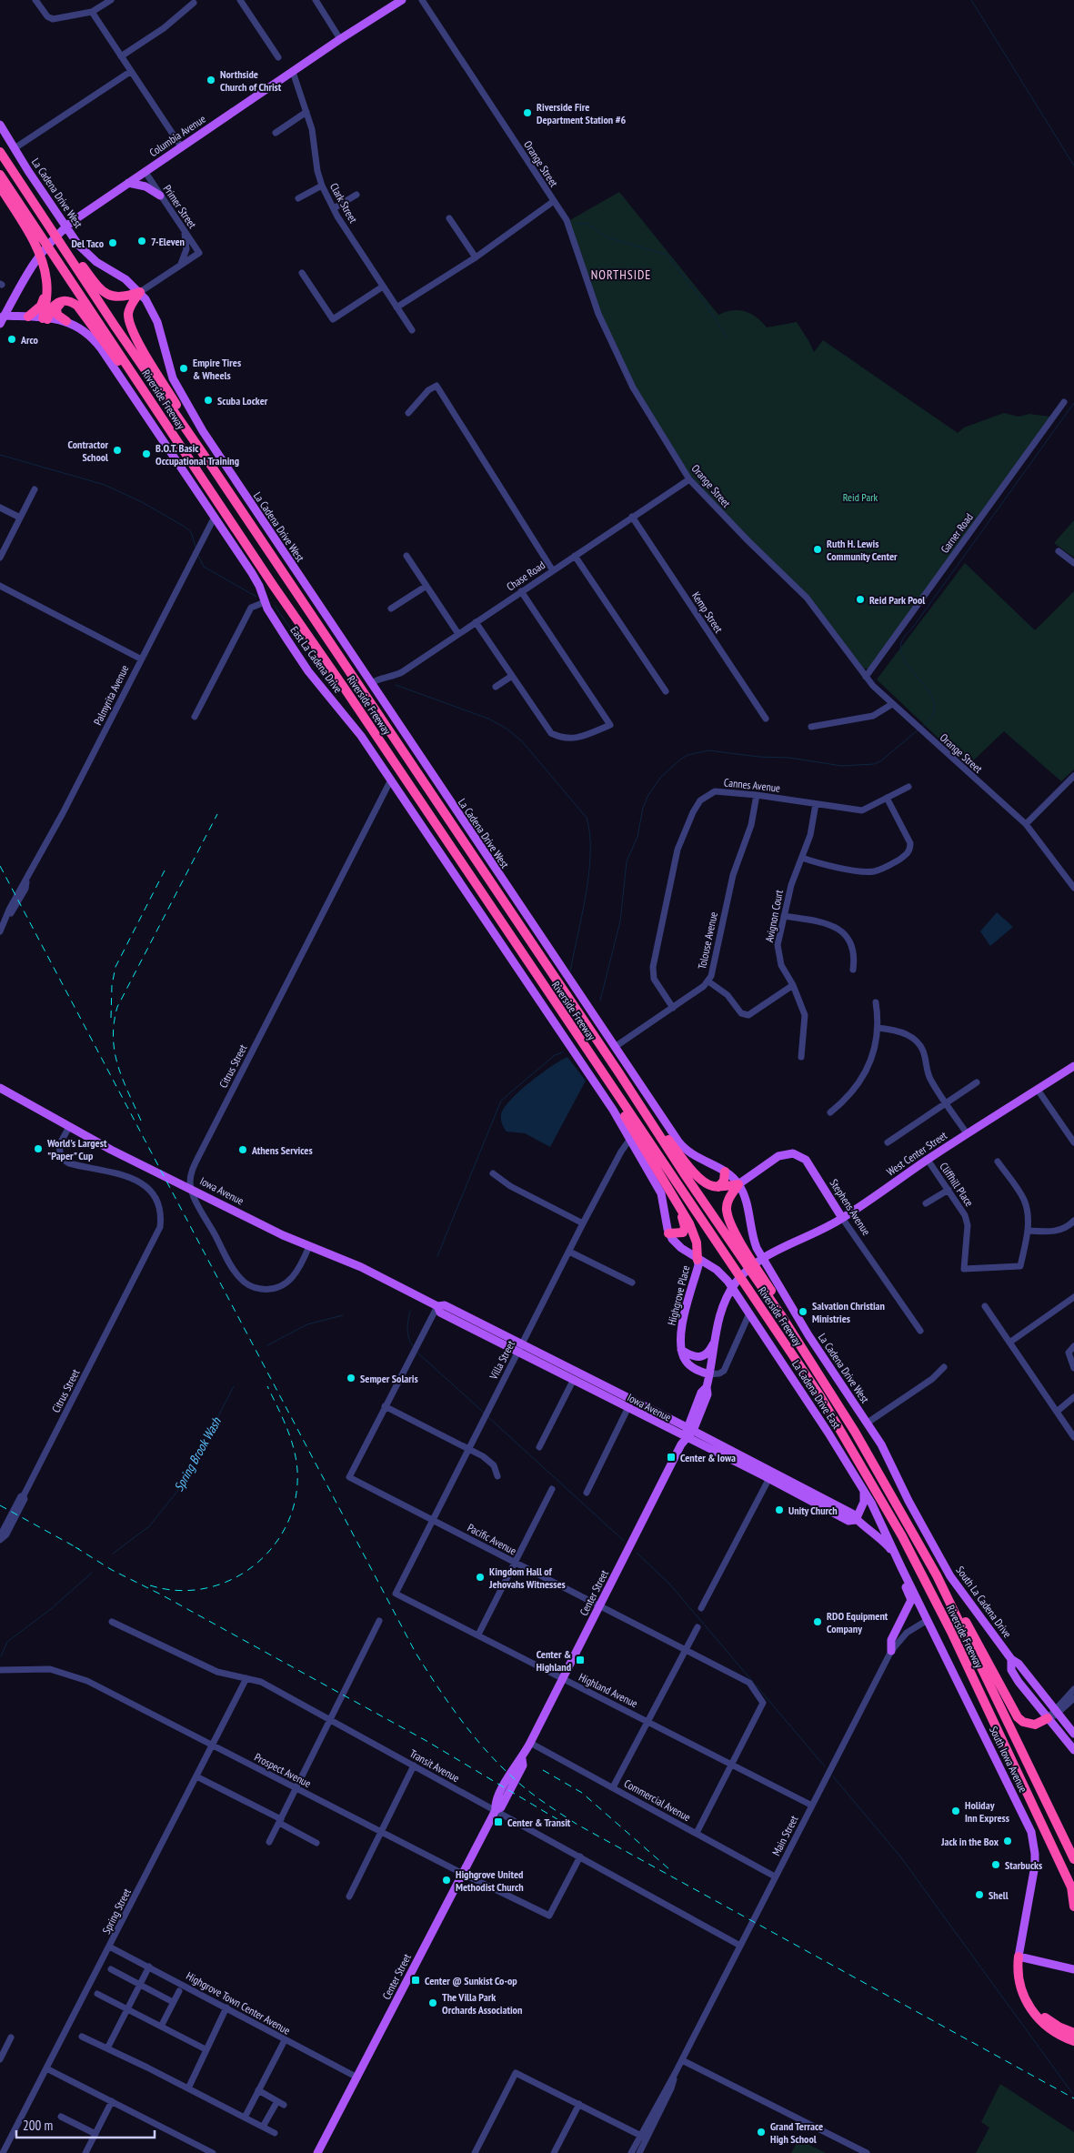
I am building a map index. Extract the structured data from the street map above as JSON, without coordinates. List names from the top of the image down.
{
  "streets": {
    "highway": ["Riverside Freeway"],
    "main road": [
      "Columbia Avenue",
      "La Cadena Drive West",
      "East La Cadena Drive",
      "West Center Street",
      "Iowa Avenue",
      "Stephens Avenue",
      "Highgrove Place",
      "La Cadena Drive East",
      "Center Street",
      "South La Cadena Drive",
      "South Iowa Avenue"
    ],
    "street": [
      "Orange Street",
      "Clark Street",
      "Primer Street",
      "Garner Road",
      "Chase Road",
      "Kemp Street",
      "Palmyrita Avenue",
      "Cannes Avenue",
      "Avignon Court",
      "Tolouse Avenue",
      "Citrus Street",
      "Cliffhill Place",
      "Villa Street",
      "Pacific Avenue",
      "Highland Avenue",
      "Transit Avenue",
      "Prospect Avenue",
      "Commercial Avenue",
      "Main Street",
      "Spring Street",
      "Highgrove Town Center Avenue"
    ]
  },
  "crossings": [
    ["Columbia Avenue", "Clark Street"],
    ["Columbia Avenue", "Primer Street"],
    ["Columbia Avenue", "East La Cadena Drive"],
    ["Orange Street", "Garner Road"],
    ["Orange Street", "Chase Road"],
    ["La Cadena Drive West", "Chase Road"],
    ["La Cadena Drive West", "Tolouse Avenue"],
    ["La Cadena Drive West", "Stephens Avenue"],
    ["La Cadena Drive West", "South La Cadena Drive"],
    ["Chase Road", "Kemp Street"],
    ["East La Cadena Drive", "Palmyrita Avenue"],
    ["East La Cadena Drive", "Citrus Street"],
    ["East La Cadena Drive", "Villa Street"],
    ["Cannes Avenue", "Avignon Court"],
    ["Cannes Avenue", "Tolouse Avenue"],
    ["Citrus Street", "Iowa Avenue"],
    ["West Center Street", "Cliffhill Place"],
    ["West Center Street", "Stephens Avenue"],
    ["West Center Street", "Center Street"],
    ["Iowa Avenue", "Villa Street"],
    ["Iowa Avenue", "La Cadena Drive East"],
    ["Iowa Avenue", "Center Street"],
    ["Highgrove Place", "La Cadena Drive East"],
    ["Villa Street", "Pacific Avenue"],
    ["Villa Street", "Highland Avenue"],
    ["La Cadena Drive East", "South Iowa Avenue"],
    ["Pacific Avenue", "Center Street"],
    ["Pacific Avenue", "Highland Avenue"],
    ["Center Street", "Highland Avenue"],
    ["Center Street", "Transit Avenue"],
    ["Center Street", "Prospect Avenue"],
    ["Center Street", "Commercial Avenue"],
    ["Center Street", "Highgrove Town Center Avenue"],
    ["Highland Avenue", "Main Street"],
    ["South Iowa Avenue", "Main Street"],
    ["Transit Avenue", "Prospect Avenue"],
    ["Transit Avenue", "Main Street"],
    ["Transit Avenue", "Spring Street"],
    ["Prospect Avenue", "Spring Street"],
    ["Commercial Avenue", "Main Street"],
    ["Spring Street", "Highgrove Town Center Avenue"]
  ],
  "districts": ["NORTHSIDE"],
  "water": ["Spring Brook Wash"],
  "parks": ["Reid Park"],
  "places": {
    "other": [
      "Northside Church of Christ",
      "Riverside Fire Department Station #6",
      "7-Eleven",
      "Del Taco",
      "Arco",
      "Empire Tires & Wheels",
      "Scuba Locker",
      "Contractor School",
      "B.O.T. Basic Occupational Training",
      "Ruth H. Lewis Community Center",
      "Reid Park Pool",
      "World's Largest \"Paper\" Cup",
      "Athens Services",
      "Salvation Christian Ministries",
      "Semper Solaris",
      "Unity Church",
      "Kingdom Hall of Jehovahs Witnesses",
      "RDO Equipment Company",
      "Holiday Inn Express",
      "Jack in the Box",
      "Starbucks",
      "Highgrove United Methodist Church",
      "Shell",
      "The Villa Park Orchards Association",
      "Grand Terrace High School"
    ],
    "transit": [
      "Center & Iowa",
      "Center & Highland",
      "Center & Transit",
      "Center @ Sunkist Co-op"
    ]
  },
  "scale_bar": "200 m"
}
